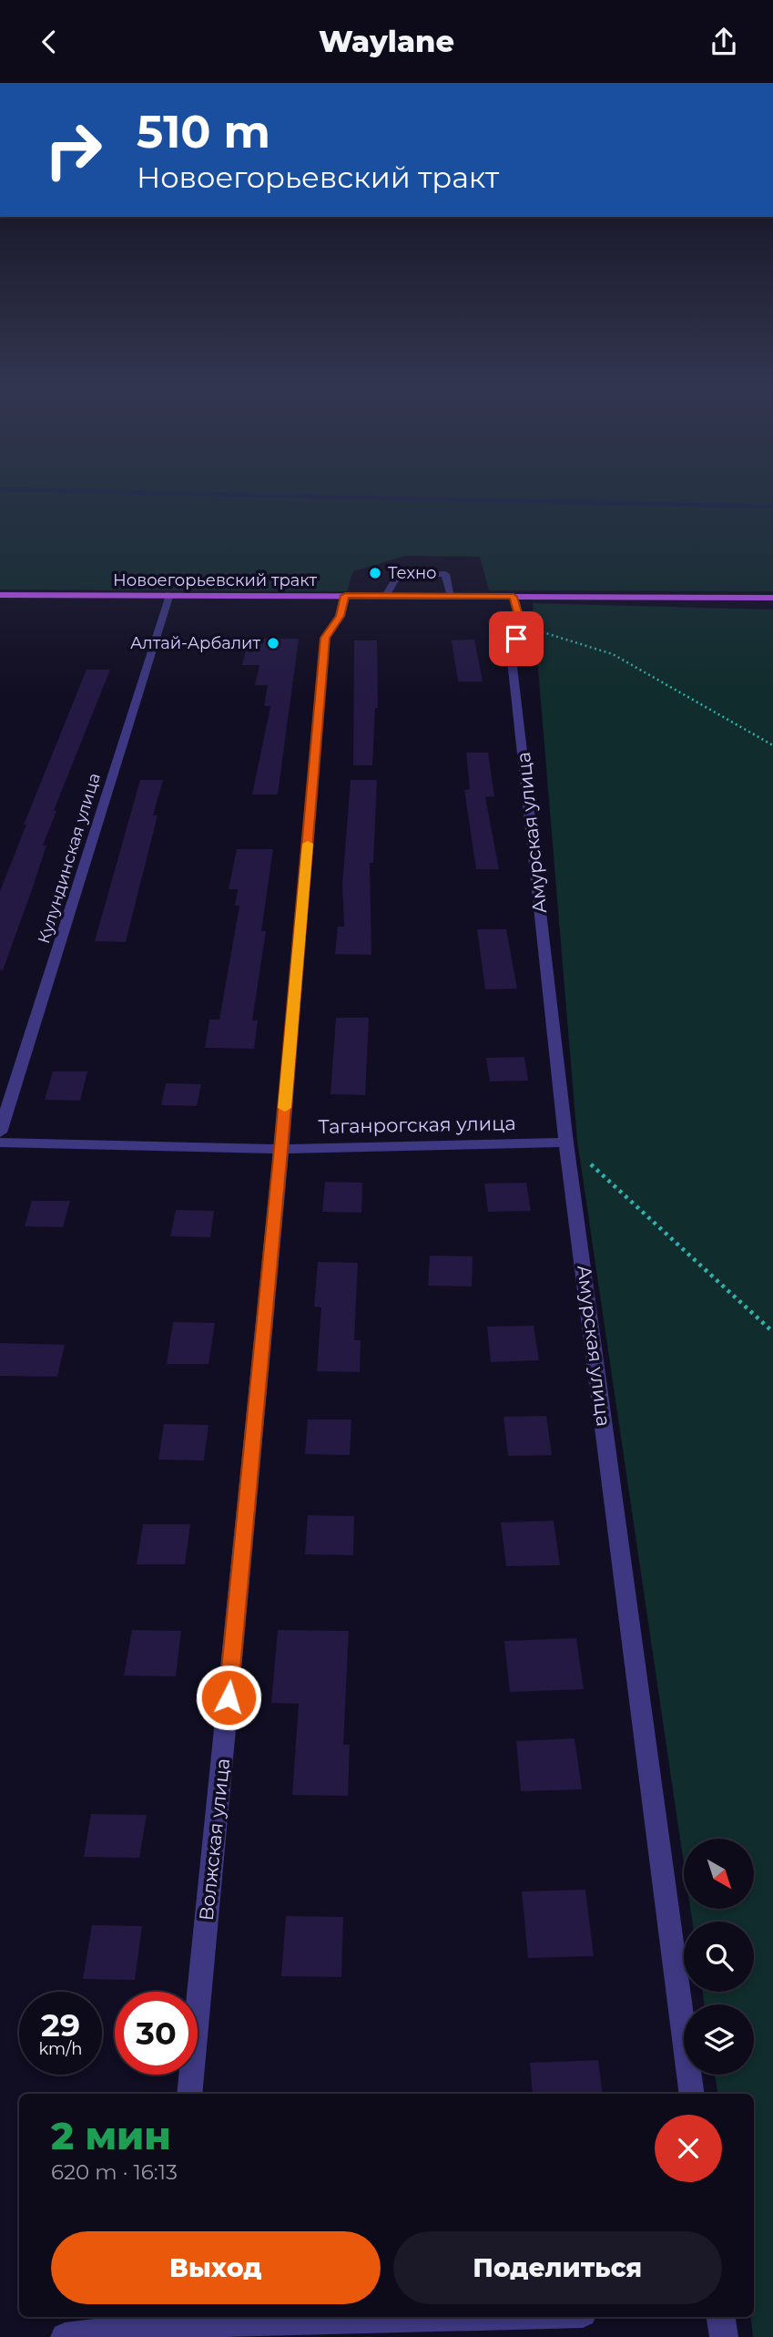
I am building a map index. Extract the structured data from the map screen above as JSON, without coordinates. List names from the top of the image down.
{
  "streets": {
    "main road": ["Новоегорьевский тракт"],
    "street": [
      "Амурская улица",
      "Кулундинская улица",
      "Таганрогская улица",
      "Волжская улица"
    ]
  },
  "crossings": [
    ["Новоегорьевский тракт", "Кулундинская улица"],
    ["Новоегорьевский тракт", "Волжская улица"],
    ["Амурская улица", "Таганрогская улица"],
    ["Таганрогская улица", "Волжская улица"]
  ],
  "places": ["Техно", "Алтай-Арбалит"],
  "north": "bottom right",
  "page": {
    "header": "Waylane",
    "turn": ["510 m", "Новоегорьевский тракт"],
    "speed": "29 km/h",
    "limit": "30",
    "heading": ["2 мин", "620 m · 16:13"],
    "buttons": ["Выход", "Поделиться"]
  }
}
